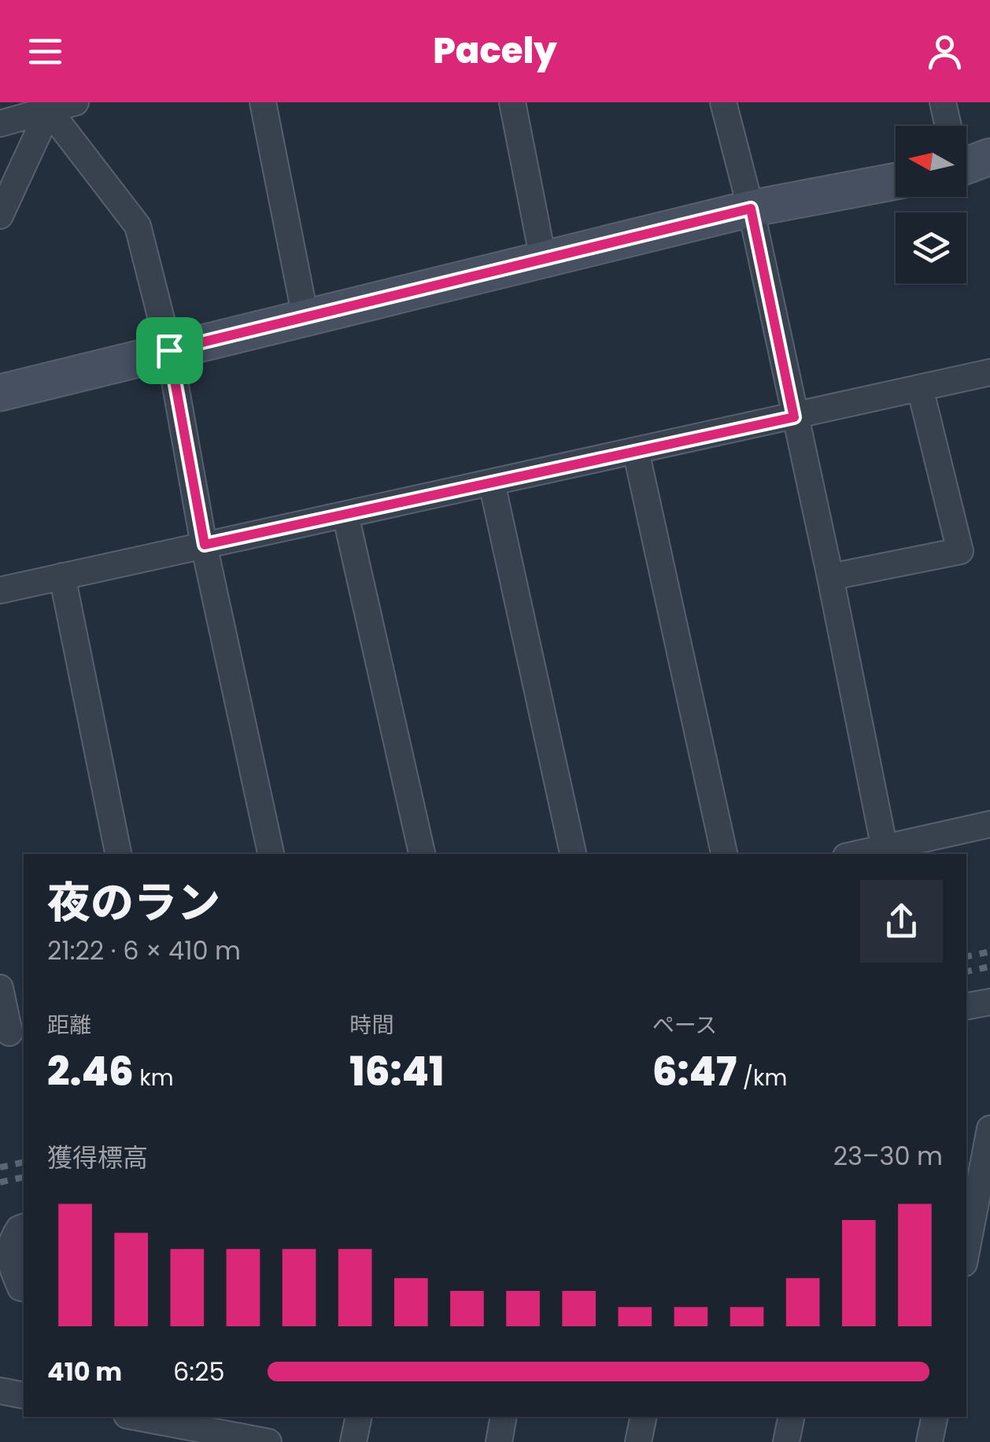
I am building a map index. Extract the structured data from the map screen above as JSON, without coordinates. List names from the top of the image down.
{
  "north": "left",
  "page": {
    "header": "Pacely",
    "heading": ["夜のラン", "21:22 · 6 × 410 m"],
    "stats": [
      ["距離", "2.46 km"],
      ["時間", "16:41"],
      ["ペース", "6:47 /km"]
    ],
    "chart": ["獲得標高", "23–30 m"],
    "list": [
      {
        "name": "410 m",
        "note": "6:25"
      }
    ]
  }
}
